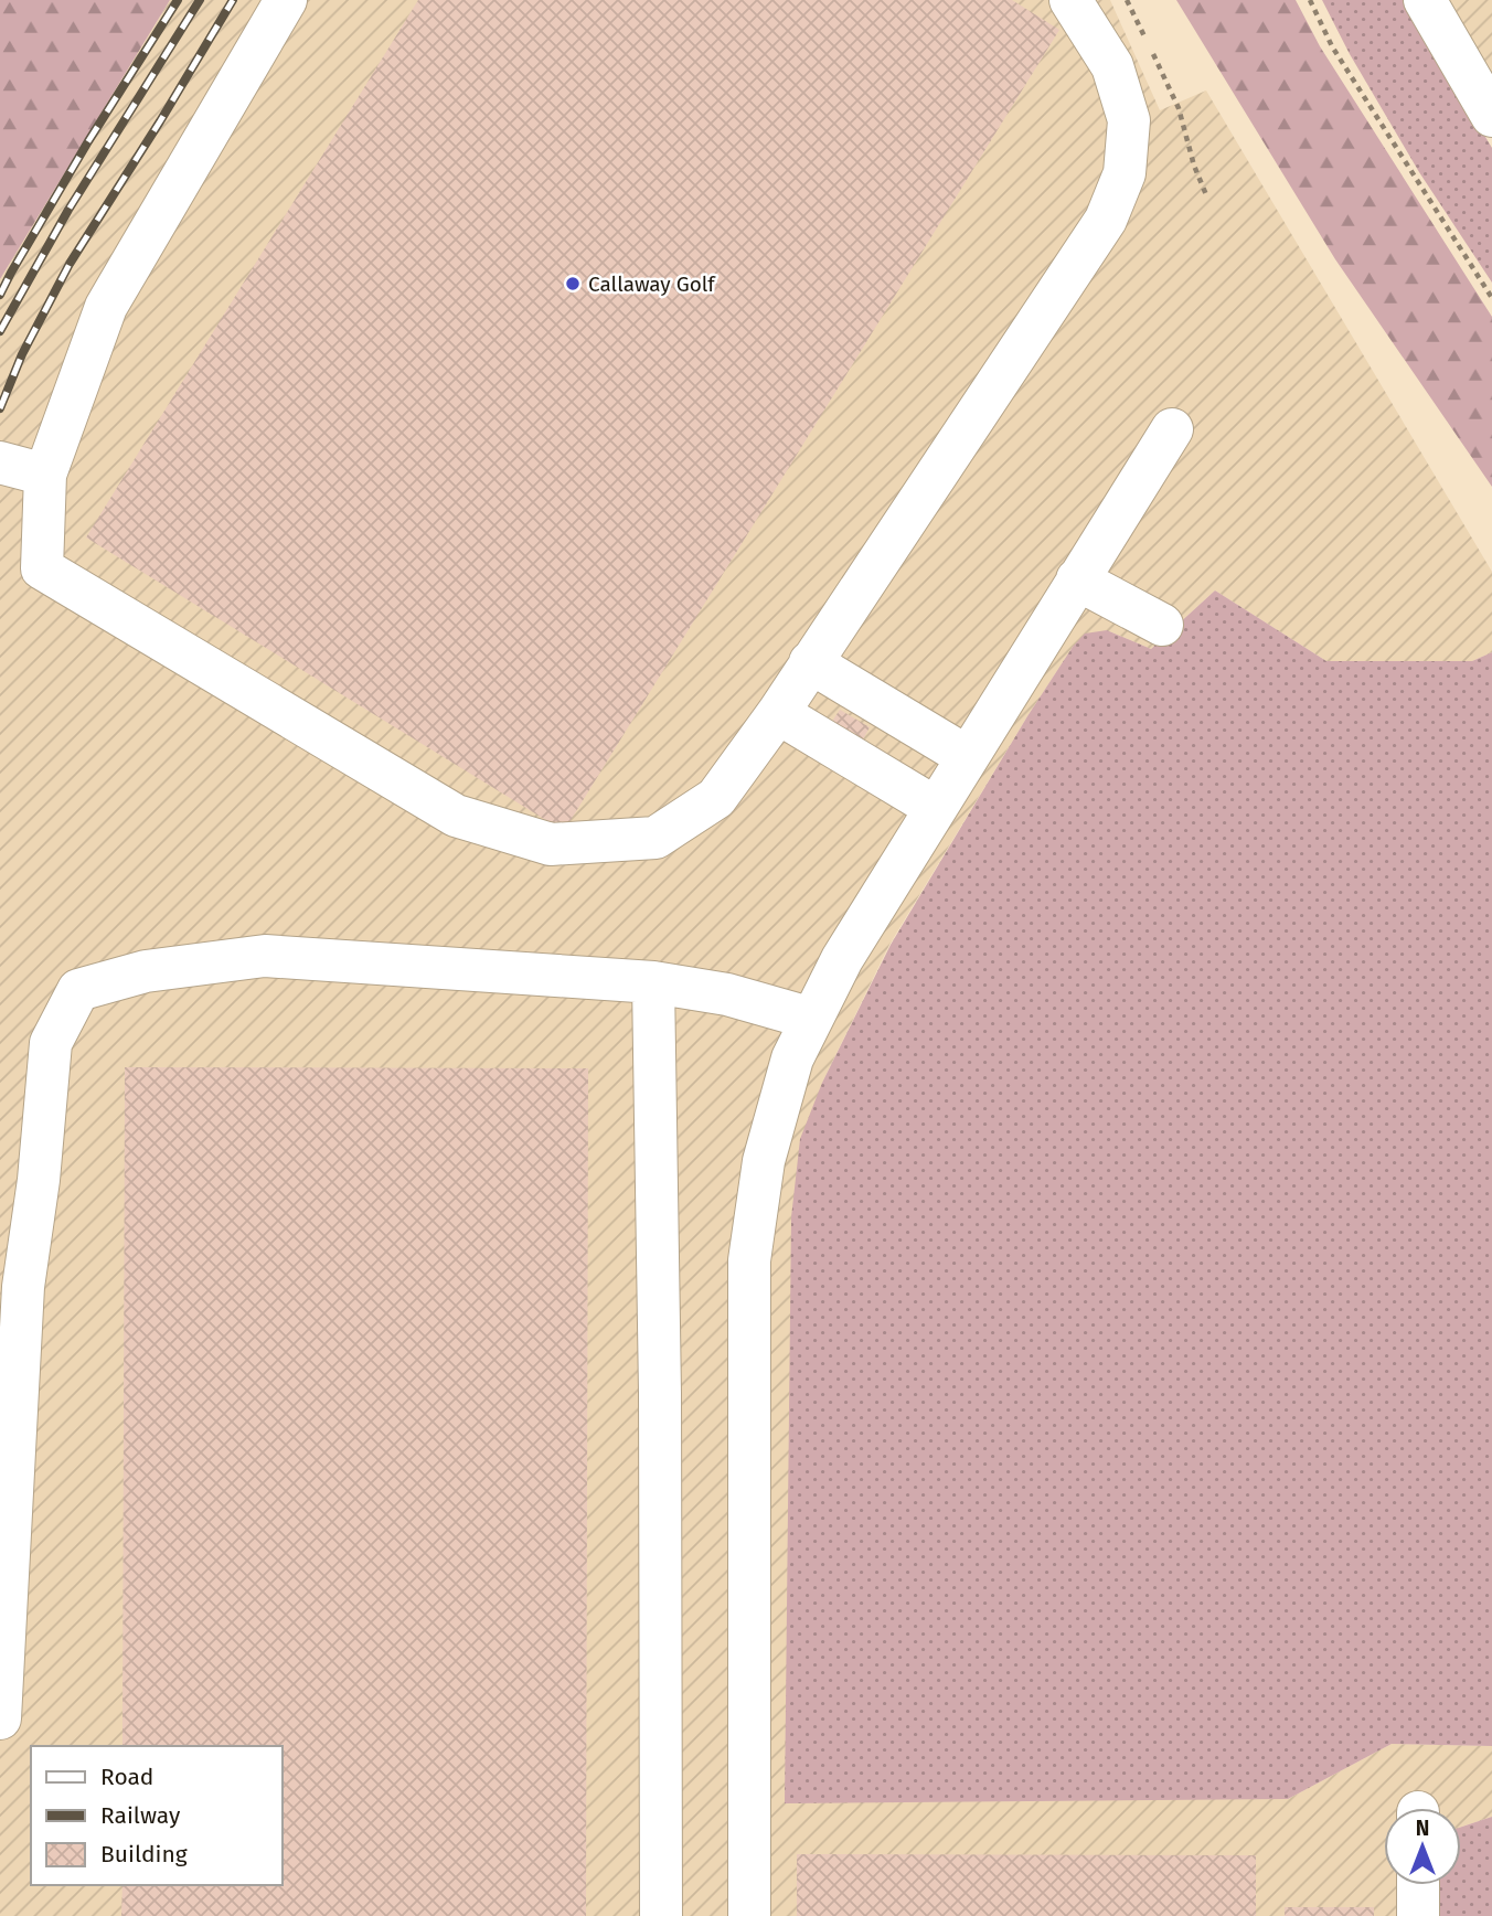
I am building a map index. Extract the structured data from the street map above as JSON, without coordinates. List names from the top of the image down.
{
  "places": ["Callaway Golf"],
  "legend": ["Road", "Railway", "Building"],
  "north": "top"
}
